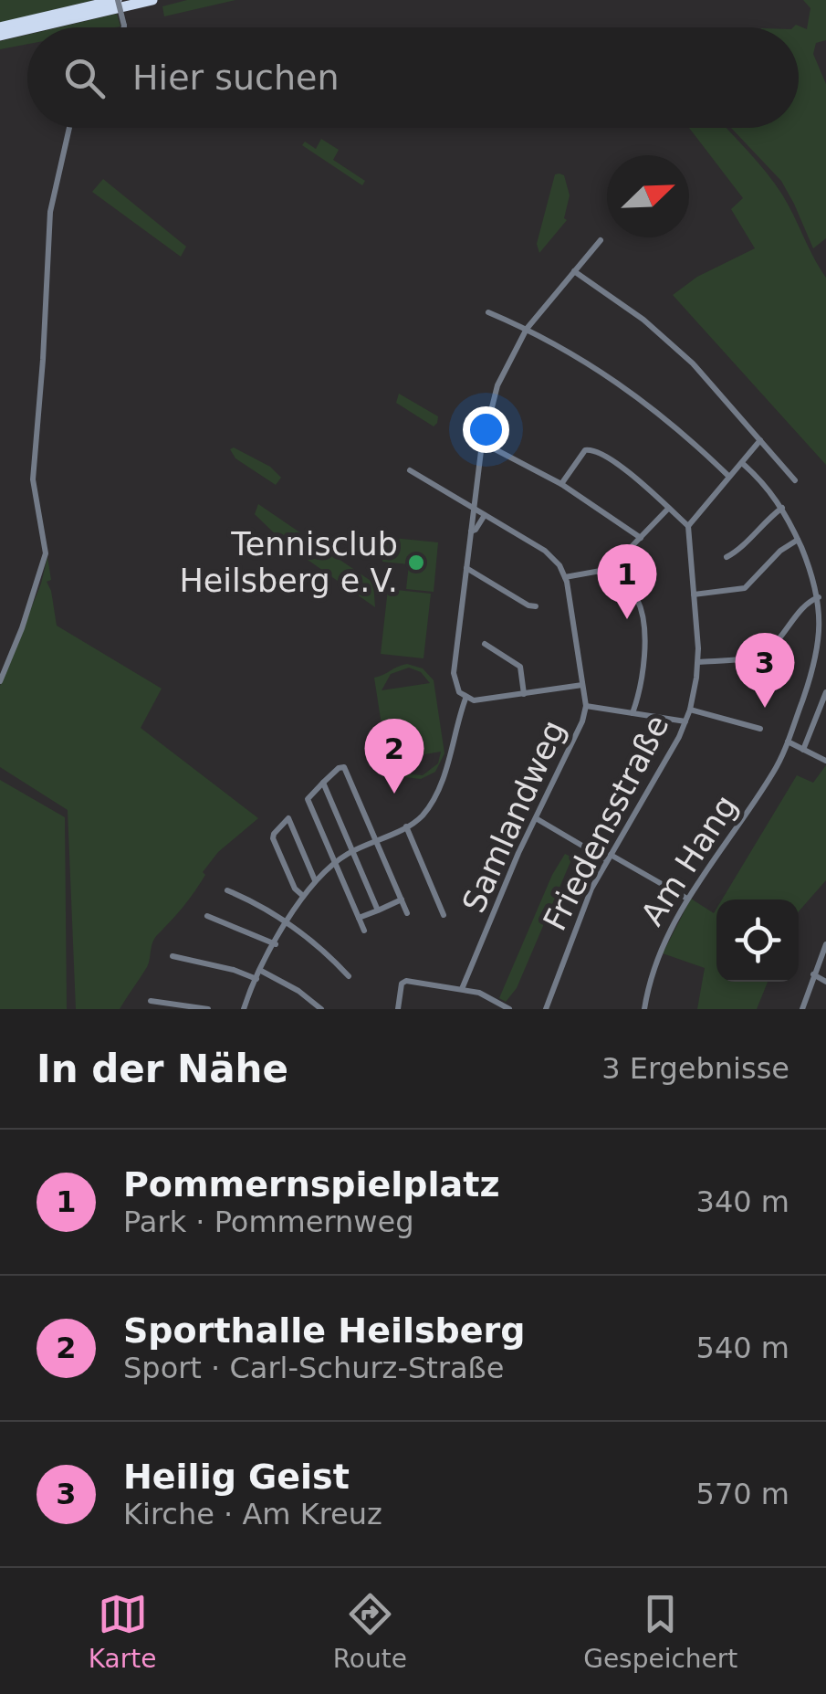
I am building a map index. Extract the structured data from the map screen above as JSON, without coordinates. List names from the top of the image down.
{
  "streets": {
    "street": ["Samlandweg", "Friedensstraße", "Am Hang"]
  },
  "places": ["Tennisclub Heilsberg e.V."],
  "north": "top right",
  "page": {
    "search": "Hier suchen",
    "pins": ["1", "3", "2"],
    "heading": ["In der Nähe", "3 Ergebnisse"],
    "list": [
      {
        "mark": "1",
        "name": "Pommernspielplatz",
        "note": "Park · Pommernweg",
        "value": "340 m"
      },
      {
        "mark": "2",
        "name": "Sporthalle Heilsberg",
        "note": "Sport · Carl-Schurz-Straße",
        "value": "540 m"
      },
      {
        "mark": "3",
        "name": "Heilig Geist",
        "note": "Kirche · Am Kreuz",
        "value": "570 m"
      }
    ],
    "nav": ["Karte", "Route", "Gespeichert"]
  }
}
